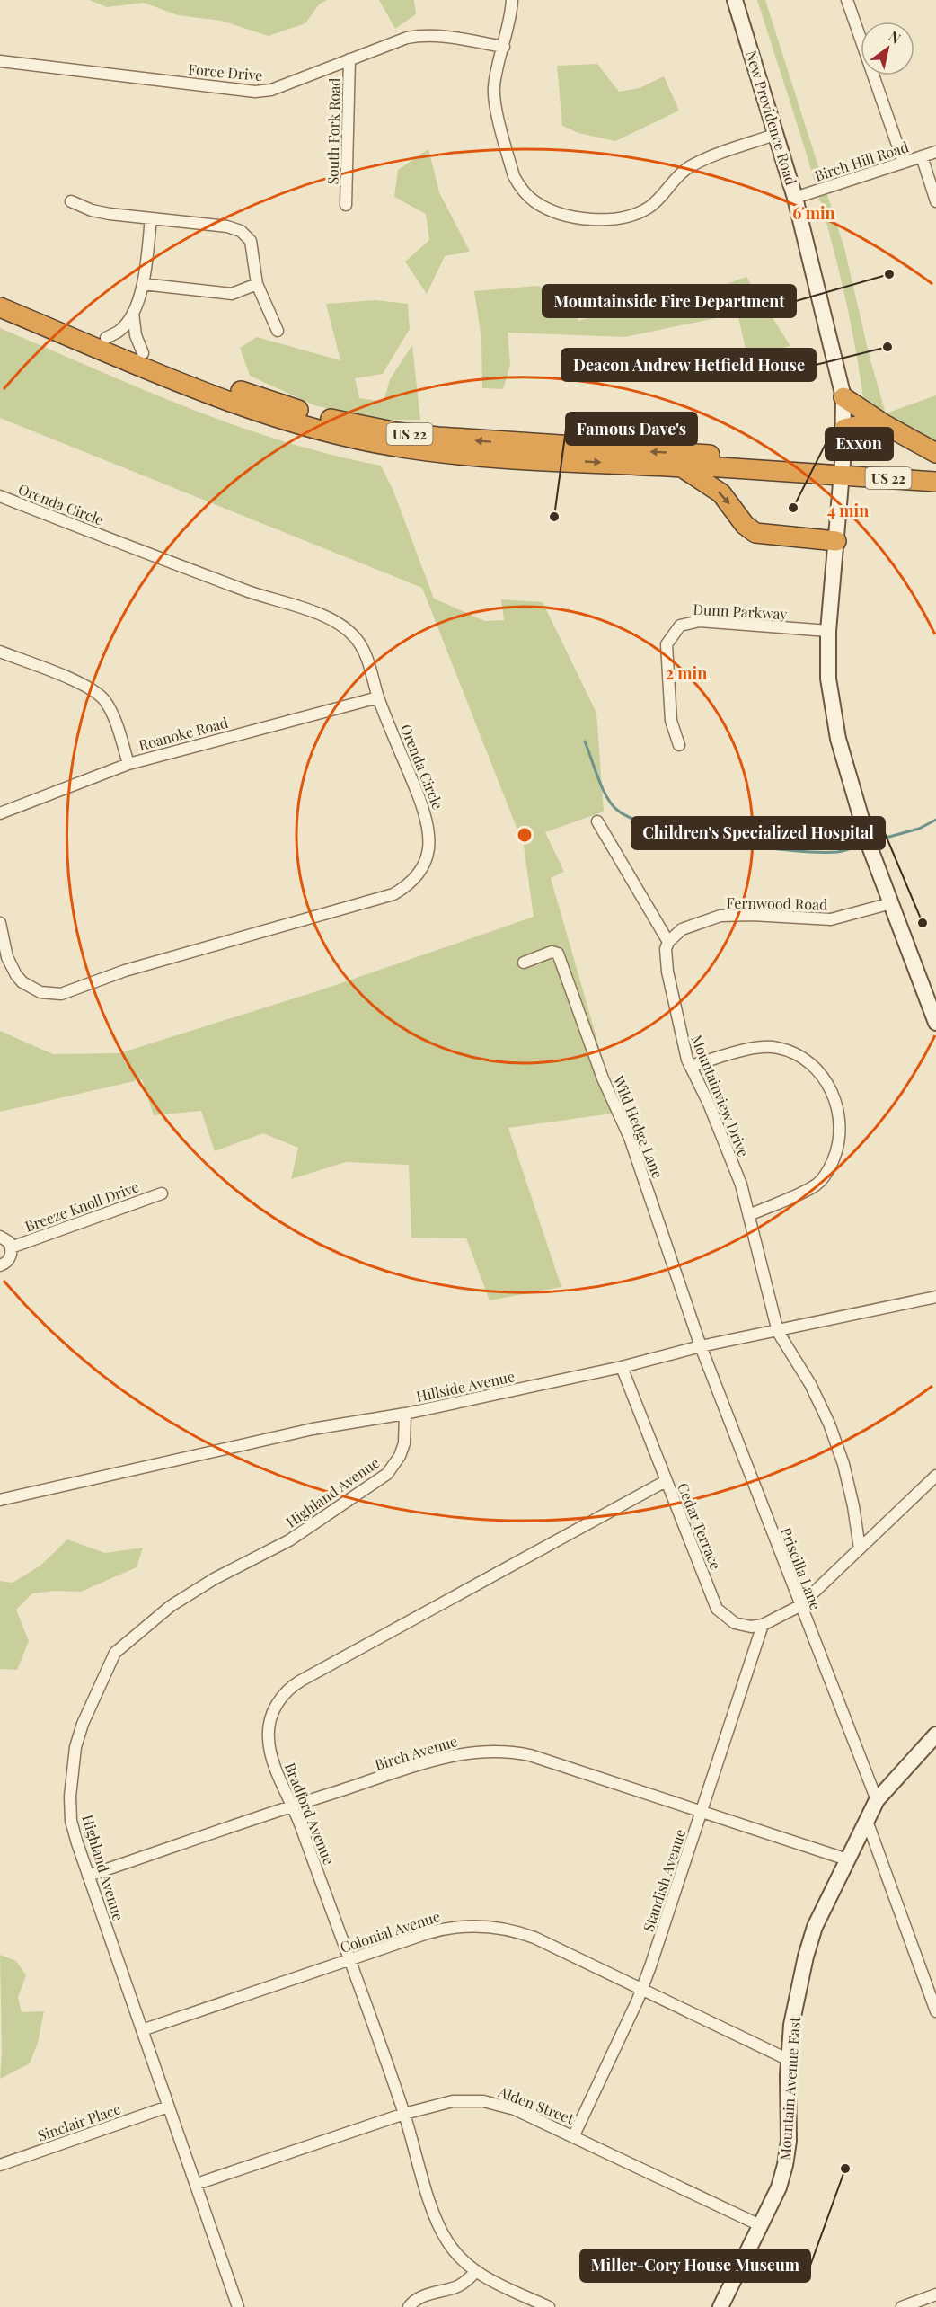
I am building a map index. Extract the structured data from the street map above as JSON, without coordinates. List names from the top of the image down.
{
  "streets": {
    "highway": ["US 22"],
    "street": [
      "Force Drive",
      "New Providence Road",
      "South Fork Road",
      "Birch Hill Road",
      "Orenda Circle",
      "Dunn Parkway",
      "Roanoke Road",
      "Fernwood Road",
      "Mountainview Drive",
      "Wild Hedge Lane",
      "Breeze Knoll Drive",
      "Hillside Avenue",
      "Highland Avenue",
      "Cedar Terrace",
      "Priscilla Lane",
      "Birch Avenue",
      "Bradford Avenue",
      "Standish Avenue",
      "Colonial Avenue",
      "Mountain Avenue East",
      "Alden Street",
      "Sinclair Place"
    ]
  },
  "crossings": [
    ["Force Drive", "South Fork Road"],
    ["New Providence Road", "Birch Hill Road"],
    ["New Providence Road", "US 22"],
    ["New Providence Road", "Dunn Parkway"],
    ["New Providence Road", "Fernwood Road"],
    ["Orenda Circle", "Roanoke Road"],
    ["Fernwood Road", "Mountainview Drive"],
    ["Mountainview Drive", "Hillside Avenue"],
    ["Wild Hedge Lane", "Hillside Avenue"],
    ["Wild Hedge Lane", "Priscilla Lane"],
    ["Hillside Avenue", "Highland Avenue"],
    ["Hillside Avenue", "Cedar Terrace"],
    ["Hillside Avenue", "Priscilla Lane"],
    ["Highland Avenue", "Birch Avenue"],
    ["Highland Avenue", "Colonial Avenue"],
    ["Highland Avenue", "Alden Street"],
    ["Highland Avenue", "Sinclair Place"],
    ["Cedar Terrace", "Bradford Avenue"],
    ["Cedar Terrace", "Standish Avenue"],
    ["Priscilla Lane", "Mountain Avenue East"],
    ["Birch Avenue", "Bradford Avenue"],
    ["Birch Avenue", "Standish Avenue"],
    ["Birch Avenue", "Mountain Avenue East"],
    ["Bradford Avenue", "Colonial Avenue"],
    ["Bradford Avenue", "Alden Street"],
    ["Standish Avenue", "Colonial Avenue"],
    ["Standish Avenue", "Alden Street"],
    ["Colonial Avenue", "Mountain Avenue East"],
    ["Mountain Avenue East", "Alden Street"]
  ],
  "places": [
    "Mountainside Fire Department",
    "Deacon Andrew Hetfield House",
    "Exxon",
    "Famous Dave's",
    "Children's Specialized Hospital",
    "Miller-Cory House Museum"
  ],
  "north": "top right",
  "rings": ["6 min", "4 min", "2 min"]
}
